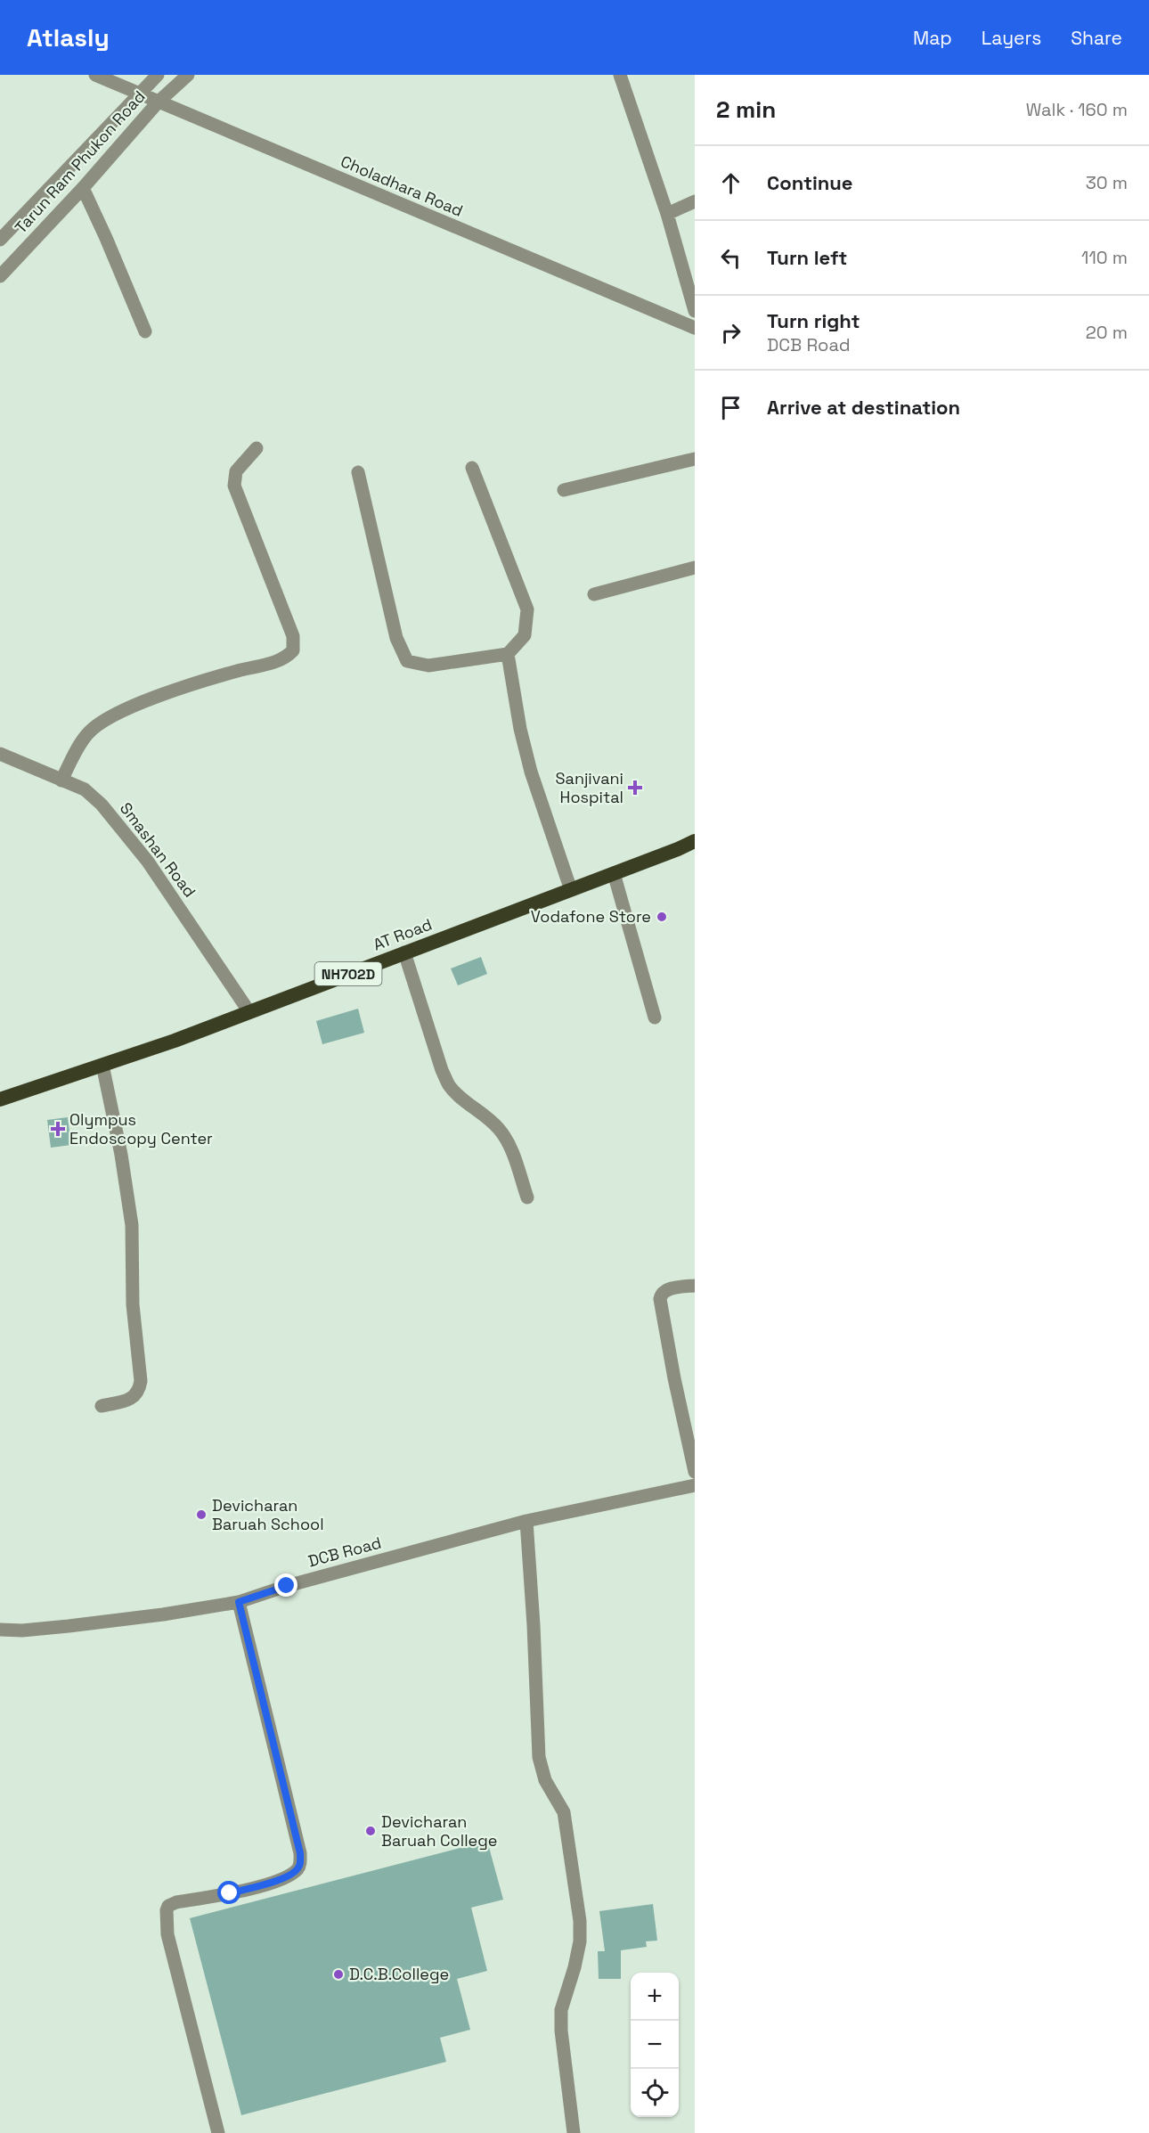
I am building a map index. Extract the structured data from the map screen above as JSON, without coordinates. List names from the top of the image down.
{
  "streets": {
    "highway": ["AT Road", "NH702D"],
    "street": [
      "Tarun Ram Phukon Road",
      "Choladhara Road",
      "Smashan Road",
      "DCB Road"
    ]
  },
  "crossings": [
    ["Tarun Ram Phukon Road", "Choladhara Road"],
    ["Smashan Road", "AT Road"]
  ],
  "places": {
    "health": ["Sanjivani Hospital", "Olympus Endoscopy Center"],
    "other": [
      "Vodafone Store",
      "Devicharan Baruah School",
      "Devicharan Baruah College",
      "D.C.B.College"
    ]
  },
  "page": {
    "header": "Atlasly",
    "nav": ["Map", "Layers", "Share"],
    "heading": ["2 min", "Walk · 160 m"],
    "list": [
      ["Continue", "30 m"],
      ["Turn left", "110 m"],
      ["Turn right", "DCB Road", "20 m"],
      "Arrive at destination"
    ],
    "map_buttons": ["+", "−"]
  }
}
